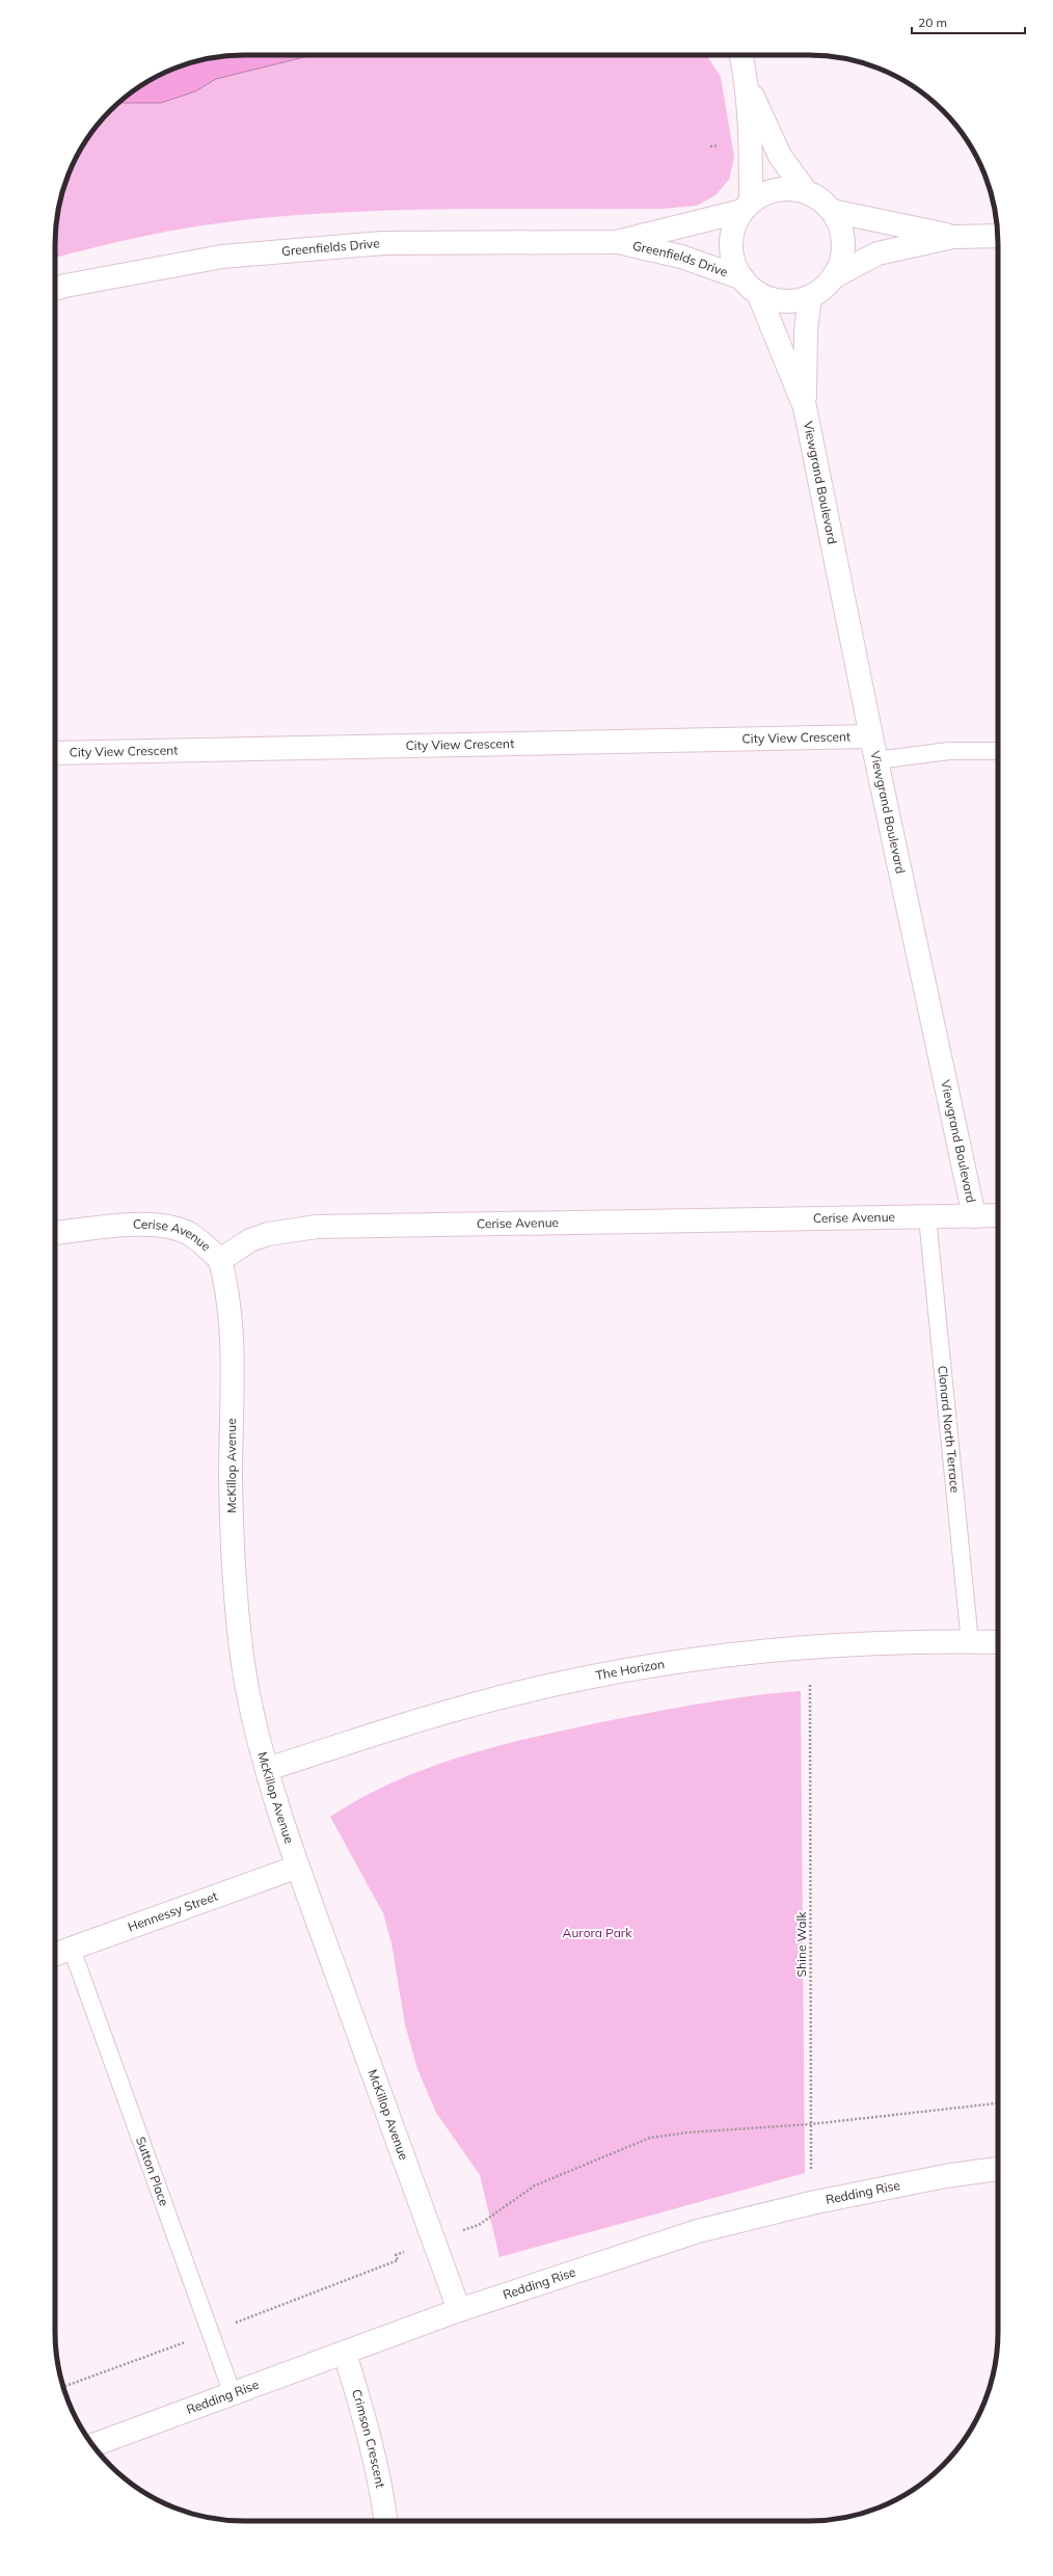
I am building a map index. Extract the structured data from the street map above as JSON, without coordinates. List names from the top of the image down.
{
  "streets": {
    "street": [
      "Greenfields Drive",
      "Viewgrand Boulevard",
      "City View Crescent",
      "Cerise Avenue",
      "McKillop Avenue",
      "The Horizon",
      "Hennessy Street",
      "Redding Rise",
      "Crimson Crescent"
    ],
    "lane": ["Clonard North Terrace", "Sutton Place"],
    "path": ["Shine Walk"]
  },
  "crossings": [
    ["Greenfields Drive", "Viewgrand Boulevard"],
    ["Viewgrand Boulevard", "City View Crescent"],
    ["Viewgrand Boulevard", "Cerise Avenue"],
    ["Cerise Avenue", "Clonard North Terrace"],
    ["Cerise Avenue", "McKillop Avenue"],
    ["Clonard North Terrace", "The Horizon"],
    ["McKillop Avenue", "The Horizon"],
    ["McKillop Avenue", "Hennessy Street"],
    ["McKillop Avenue", "Redding Rise"],
    ["Hennessy Street", "Sutton Place"],
    ["Shine Walk", "Redding Rise"],
    ["Sutton Place", "Redding Rise"],
    ["Redding Rise", "Crimson Crescent"]
  ],
  "parks": ["Aurora Park"],
  "scale_bar": "20 m"
}
